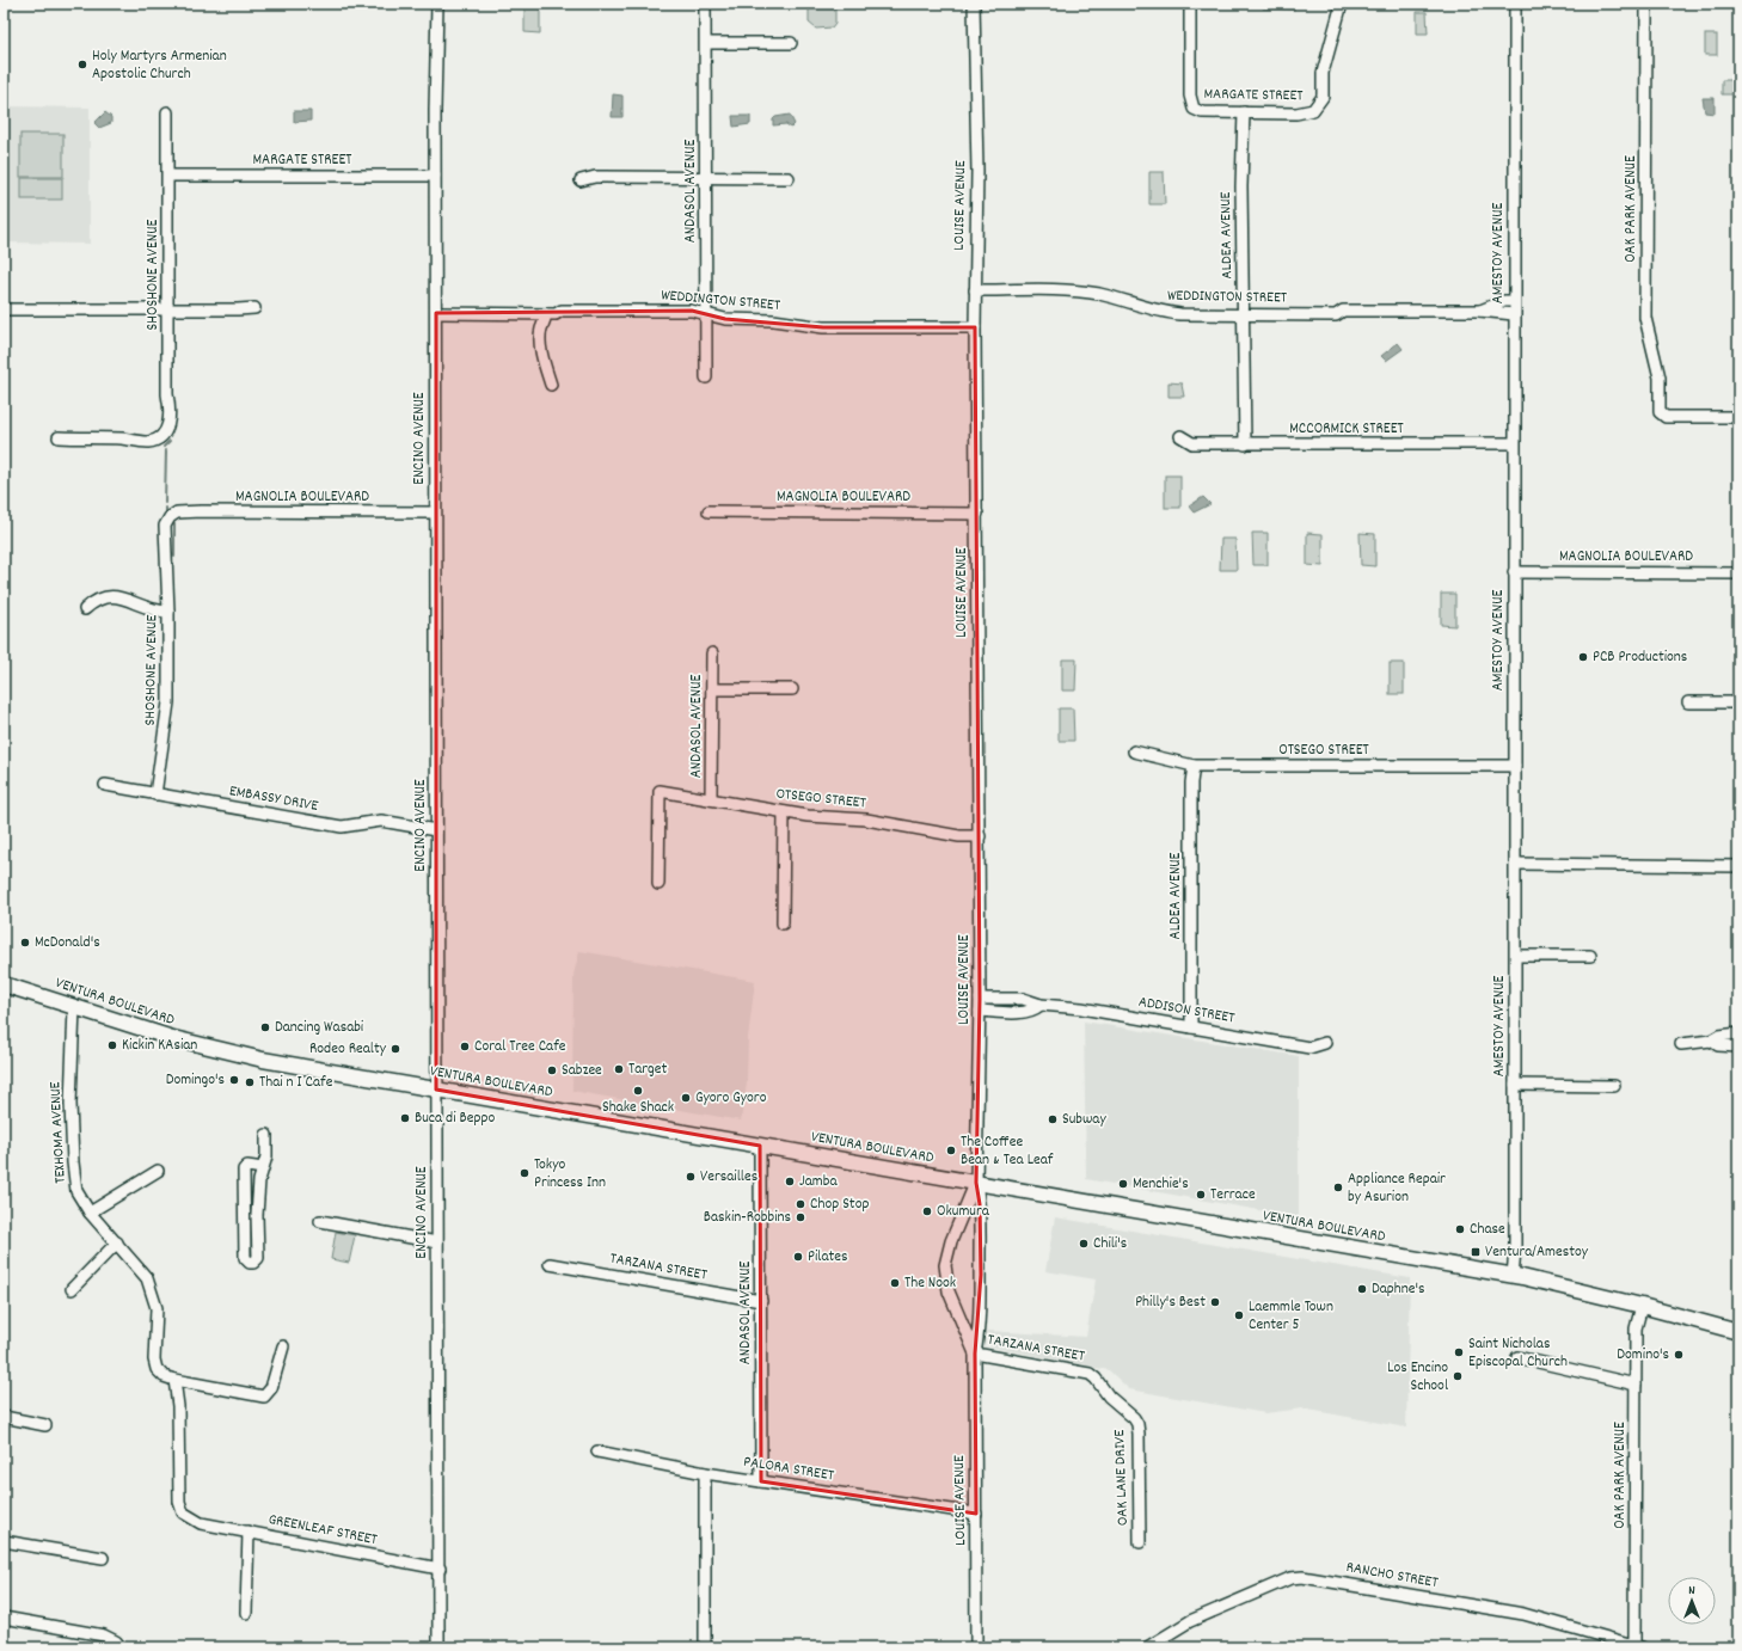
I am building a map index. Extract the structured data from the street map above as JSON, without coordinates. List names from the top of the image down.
{
  "streets": {
    "main road": ["VENTURA BOULEVARD"],
    "street": [
      "MARGATE STREET",
      "ANDASOL AVENUE",
      "LOUISE AVENUE",
      "OAK PARK AVENUE",
      "ALDEA AVENUE",
      "AMESTOY AVENUE",
      "SHOSHONE AVENUE",
      "WEDDINGTON STREET",
      "MCCORMICK STREET",
      "ENCINO AVENUE",
      "MAGNOLIA BOULEVARD",
      "OTSEGO STREET",
      "EMBASSY DRIVE",
      "ADDISON STREET",
      "TEXHOMA AVENUE",
      "TARZANA STREET",
      "PALORA STREET",
      "OAK LANE DRIVE",
      "GREENLEAF STREET",
      "RANCHO STREET"
    ]
  },
  "crossings": [
    ["MARGATE STREET", "ALDEA AVENUE"],
    ["MARGATE STREET", "SHOSHONE AVENUE"],
    ["MARGATE STREET", "ENCINO AVENUE"],
    ["ANDASOL AVENUE", "WEDDINGTON STREET"],
    ["ANDASOL AVENUE", "OTSEGO STREET"],
    ["ANDASOL AVENUE", "VENTURA BOULEVARD"],
    ["ANDASOL AVENUE", "TARZANA STREET"],
    ["ANDASOL AVENUE", "PALORA STREET"],
    ["LOUISE AVENUE", "WEDDINGTON STREET"],
    ["LOUISE AVENUE", "MAGNOLIA BOULEVARD"],
    ["LOUISE AVENUE", "OTSEGO STREET"],
    ["LOUISE AVENUE", "VENTURA BOULEVARD"],
    ["LOUISE AVENUE", "ADDISON STREET"],
    ["LOUISE AVENUE", "TARZANA STREET"],
    ["LOUISE AVENUE", "PALORA STREET"],
    ["OAK PARK AVENUE", "VENTURA BOULEVARD"],
    ["OAK PARK AVENUE", "RANCHO STREET"],
    ["ALDEA AVENUE", "WEDDINGTON STREET"],
    ["ALDEA AVENUE", "MCCORMICK STREET"],
    ["ALDEA AVENUE", "OTSEGO STREET"],
    ["ALDEA AVENUE", "ADDISON STREET"],
    ["AMESTOY AVENUE", "WEDDINGTON STREET"],
    ["AMESTOY AVENUE", "MCCORMICK STREET"],
    ["AMESTOY AVENUE", "MAGNOLIA BOULEVARD"],
    ["AMESTOY AVENUE", "OTSEGO STREET"],
    ["AMESTOY AVENUE", "VENTURA BOULEVARD"],
    ["SHOSHONE AVENUE", "MAGNOLIA BOULEVARD"],
    ["SHOSHONE AVENUE", "EMBASSY DRIVE"],
    ["WEDDINGTON STREET", "ENCINO AVENUE"],
    ["ENCINO AVENUE", "MAGNOLIA BOULEVARD"],
    ["ENCINO AVENUE", "EMBASSY DRIVE"],
    ["ENCINO AVENUE", "VENTURA BOULEVARD"],
    ["ENCINO AVENUE", "GREENLEAF STREET"],
    ["VENTURA BOULEVARD", "TEXHOMA AVENUE"],
    ["TEXHOMA AVENUE", "GREENLEAF STREET"],
    ["TARZANA STREET", "OAK LANE DRIVE"]
  ],
  "places": {
    "other": [
      "Holy Martyrs Armenian Apostolic Church",
      "PCB Productions",
      "McDonald's",
      "Dancing Wasabi",
      "Kickin KAsian",
      "Coral Tree Cafe",
      "Rodeo Realty",
      "Target",
      "Sabzee",
      "Domingo's",
      "Thai n I Cafe",
      "Shake Shack",
      "Gyoro Gyoro",
      "Buca di Beppo",
      "Subway",
      "The Coffee Bean & Tea Leaf",
      "Tokyo Princess Inn",
      "Versailles",
      "Jamba",
      "Menchie's",
      "Appliance Repair by Asurion",
      "Terrace",
      "Chop Stop",
      "Okumura",
      "Baskin-Robbins",
      "Chase",
      "Chili's",
      "Pilates",
      "The Nook",
      "Daphne's",
      "Philly's Best",
      "Laemmle Town Center 5",
      "Saint Nicholas Episcopal Church",
      "Domino's",
      "Los Encino School"
    ],
    "transit": ["Ventura/Amestoy"]
  },
  "north": "top"
}
